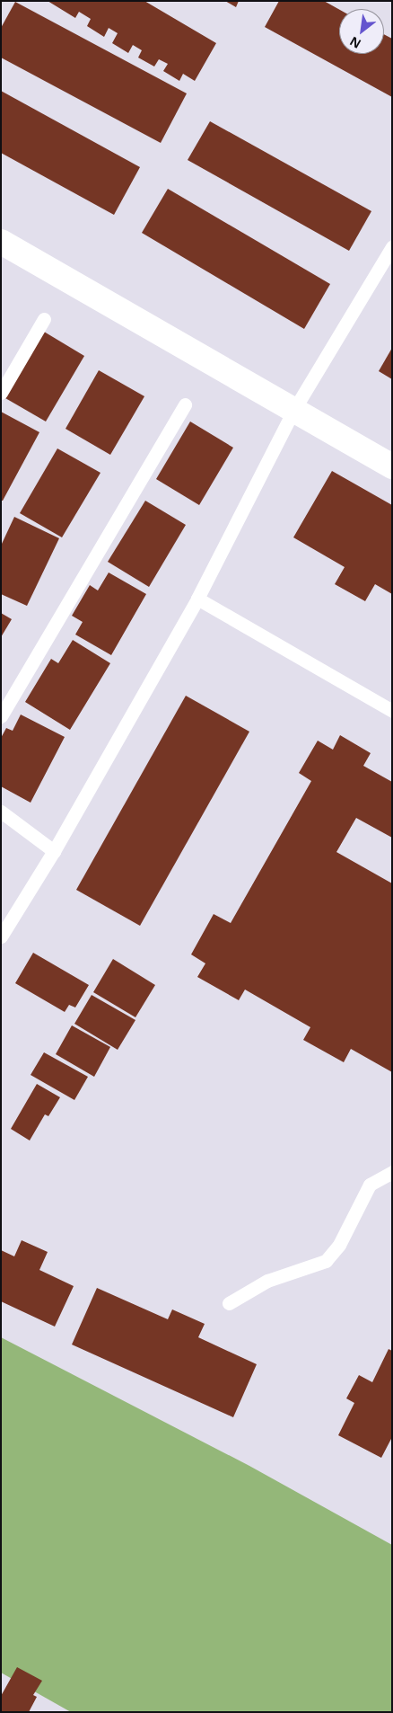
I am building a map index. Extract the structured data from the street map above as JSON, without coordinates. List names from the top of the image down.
{
  "north": "bottom left"
}
